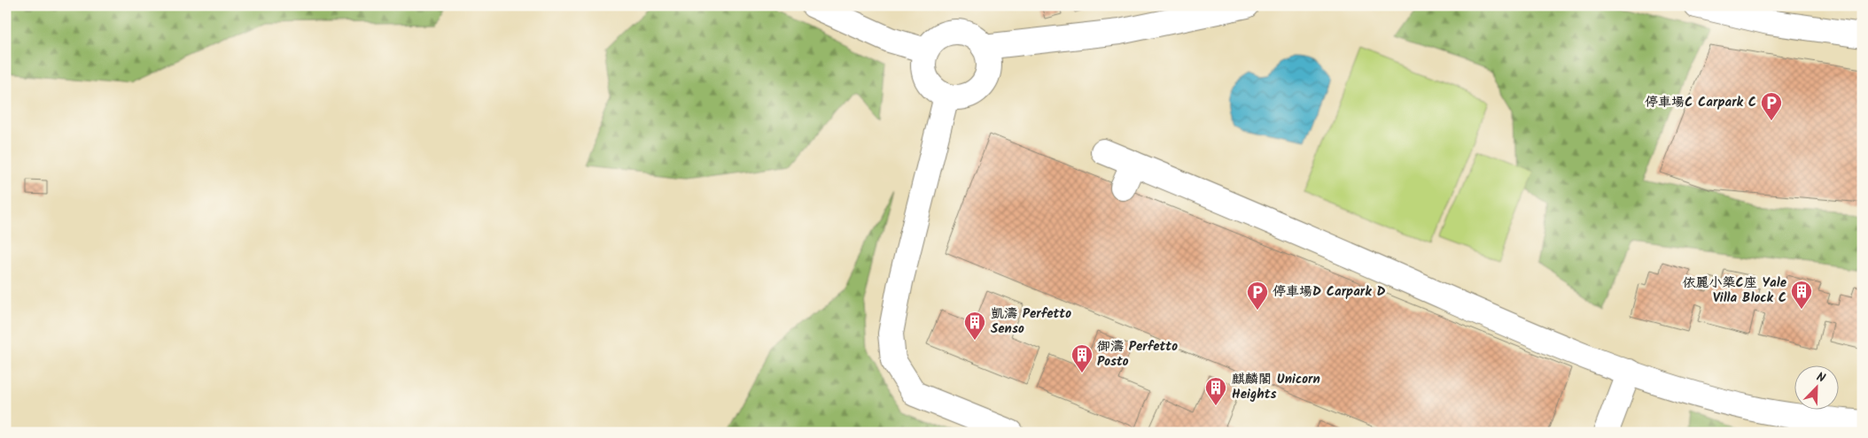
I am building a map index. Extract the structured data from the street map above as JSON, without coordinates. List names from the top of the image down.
{
  "places": {
    "parking": ["停車場C Carpark C", "停車場D Carpark D"],
    "building": [
      "依麗小築C座 Yale Villa Block C",
      "凱濤 Perfetto Senso",
      "御濤 Perfetto Posto",
      "麒麟閣 Unicorn Heights"
    ]
  },
  "north": "top right"
}
